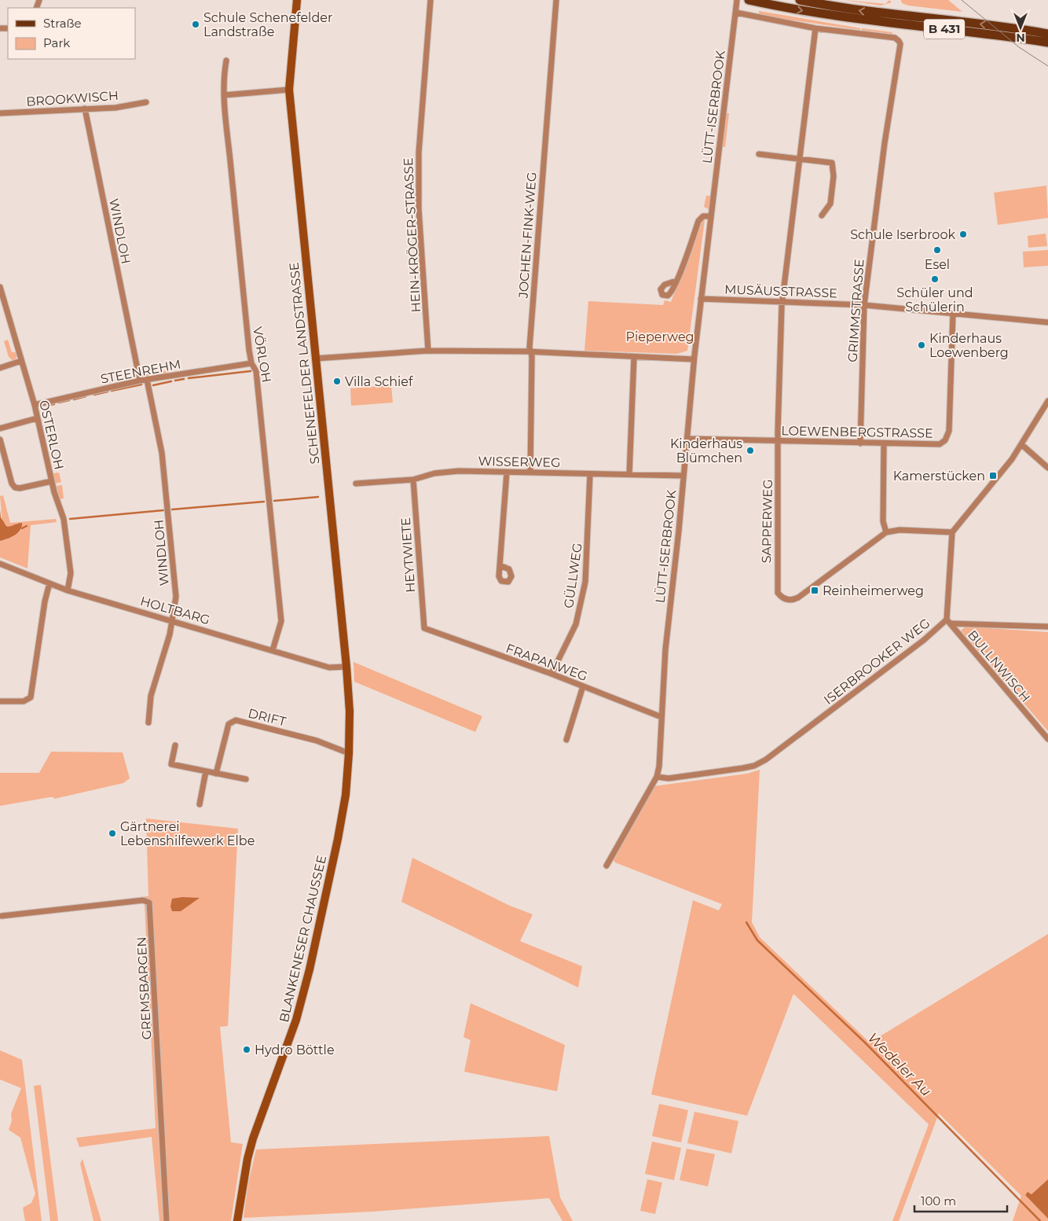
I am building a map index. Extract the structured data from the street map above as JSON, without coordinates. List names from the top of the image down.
{
  "streets": {
    "main road": ["B 431", "SCHENEFELDER LANDSTRASSE", "BLANKENESER CHAUSSEE"],
    "street": [
      "BROOKWISCH",
      "LÜTT-ISERBROOK",
      "WINDLOH",
      "HEIN-KRÖGER-STRASSE",
      "JOCHEN-FINK-WEG",
      "MUSÄUSSTRASSE",
      "GRIMMSTRASSE",
      "VÖRLOH",
      "STEENREHM",
      "LOEWENBERGSTRASSE",
      "OSTERLOH",
      "WISSERWEG",
      "SAPPERWEG",
      "HEYTWIETE",
      "GÜLLWEG",
      "HOLTBARG",
      "ISERBROOKER WEG",
      "FRAPANWEG",
      "BULLNWISCH",
      "DRIFT",
      "GREMSBARGEN"
    ]
  },
  "crossings": [
    ["BROOKWISCH", "WINDLOH"],
    ["LÜTT-ISERBROOK", "MUSÄUSSTRASSE"],
    ["LÜTT-ISERBROOK", "LOEWENBERGSTRASSE"],
    ["LÜTT-ISERBROOK", "WISSERWEG"],
    ["LÜTT-ISERBROOK", "ISERBROOKER WEG"],
    ["LÜTT-ISERBROOK", "FRAPANWEG"],
    ["WINDLOH", "STEENREHM"],
    ["WINDLOH", "HOLTBARG"],
    ["JOCHEN-FINK-WEG", "WISSERWEG"],
    ["MUSÄUSSTRASSE", "GRIMMSTRASSE"],
    ["MUSÄUSSTRASSE", "LOEWENBERGSTRASSE"],
    ["MUSÄUSSTRASSE", "SAPPERWEG"],
    ["GRIMMSTRASSE", "LOEWENBERGSTRASSE"],
    ["GRIMMSTRASSE", "SAPPERWEG"],
    ["VÖRLOH", "STEENREHM"],
    ["VÖRLOH", "HOLTBARG"],
    ["SCHENEFELDER LANDSTRASSE", "HOLTBARG"],
    ["SCHENEFELDER LANDSTRASSE", "BLANKENESER CHAUSSEE"],
    ["STEENREHM", "OSTERLOH"],
    ["LOEWENBERGSTRASSE", "SAPPERWEG"],
    ["OSTERLOH", "HOLTBARG"],
    ["WISSERWEG", "HEYTWIETE"],
    ["WISSERWEG", "GÜLLWEG"],
    ["HEYTWIETE", "FRAPANWEG"],
    ["GÜLLWEG", "FRAPANWEG"],
    ["ISERBROOKER WEG", "BULLNWISCH"],
    ["DRIFT", "BLANKENESER CHAUSSEE"]
  ],
  "water": ["Wedeler Au"],
  "parks": ["Pieperweg"],
  "places": {
    "other": [
      "Schule Schenefelder Landstraße",
      "Schule Iserbrook",
      "Esel",
      "Schüler und Schülerin",
      "Kinderhaus Loewenberg",
      "Villa Schief",
      "Kinderhaus Blümchen",
      "Gärtnerei Lebenshilfewerk Elbe",
      "Hydro Böttle"
    ],
    "transit": ["Kamerstücken", "Reinheimerweg"]
  },
  "legend": ["Straße", "Park"],
  "scale_bar": "100 m",
  "north": "bottom"
}
